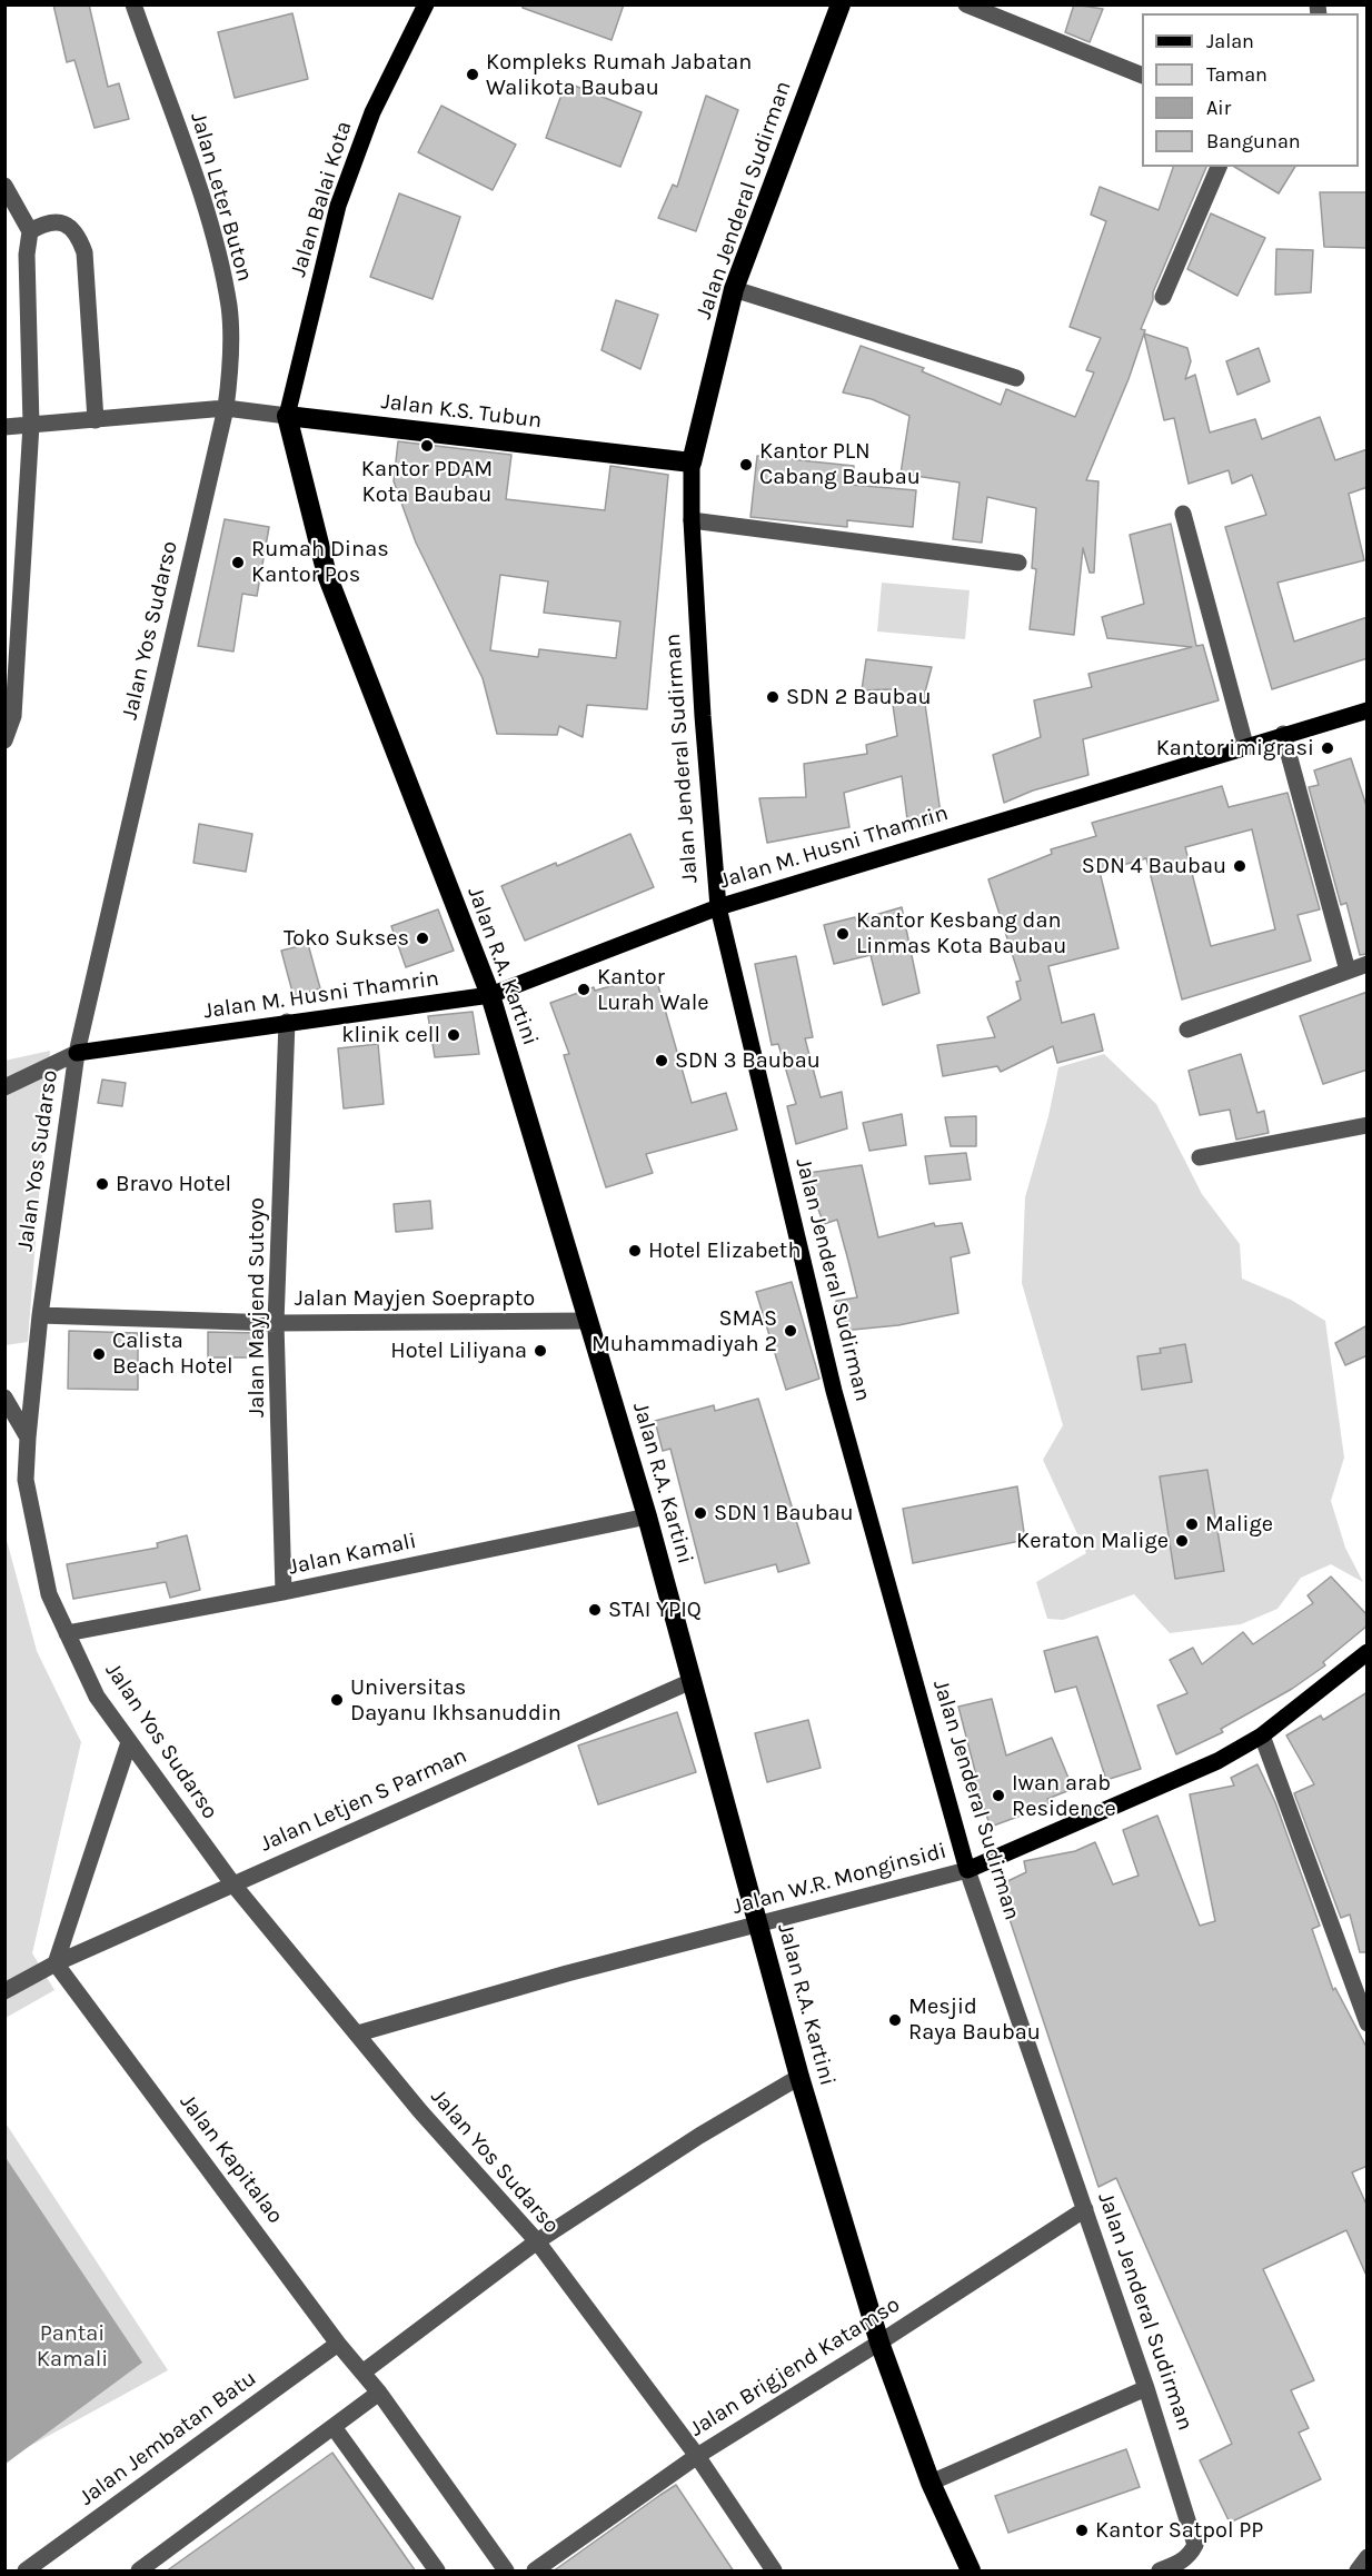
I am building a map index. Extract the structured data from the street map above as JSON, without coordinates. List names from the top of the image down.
{
  "streets": {
    "highway": ["Jalan Jenderal Sudirman", "Jalan K.S. Tubun", "Jalan R.A. Kartini"],
    "main road": ["Jalan Balai Kota", "Jalan M. Husni Thamrin", "Jalan W.R. Monginsidi"],
    "street": [
      "Jalan Leter Buton",
      "Jalan Yos Sudarso",
      "Jalan Mayjen Soeprapto",
      "Jalan Mayjend Sutoyo",
      "Jalan Kamali",
      "Jalan Letjen S Parman",
      "Jalan Kapitalao",
      "Jalan Brigjend Katamso",
      "Jalan Jembatan Batu"
    ]
  },
  "crossings": [
    ["Jalan Leter Buton", "Jalan K.S. Tubun"],
    ["Jalan Leter Buton", "Jalan Yos Sudarso"],
    ["Jalan Balai Kota", "Jalan K.S. Tubun"],
    ["Jalan Balai Kota", "Jalan R.A. Kartini"],
    ["Jalan Jenderal Sudirman", "Jalan K.S. Tubun"],
    ["Jalan Jenderal Sudirman", "Jalan M. Husni Thamrin"],
    ["Jalan Jenderal Sudirman", "Jalan W.R. Monginsidi"],
    ["Jalan Jenderal Sudirman", "Jalan Brigjend Katamso"],
    ["Jalan K.S. Tubun", "Jalan Yos Sudarso"],
    ["Jalan K.S. Tubun", "Jalan R.A. Kartini"],
    ["Jalan Yos Sudarso", "Jalan M. Husni Thamrin"],
    ["Jalan Yos Sudarso", "Jalan Mayjen Soeprapto"],
    ["Jalan Yos Sudarso", "Jalan Kamali"],
    ["Jalan Yos Sudarso", "Jalan Letjen S Parman"],
    ["Jalan Yos Sudarso", "Jalan W.R. Monginsidi"],
    ["Jalan Yos Sudarso", "Jalan Brigjend Katamso"],
    ["Jalan M. Husni Thamrin", "Jalan R.A. Kartini"],
    ["Jalan M. Husni Thamrin", "Jalan Mayjend Sutoyo"],
    ["Jalan R.A. Kartini", "Jalan Mayjen Soeprapto"],
    ["Jalan R.A. Kartini", "Jalan Kamali"],
    ["Jalan R.A. Kartini", "Jalan Letjen S Parman"],
    ["Jalan R.A. Kartini", "Jalan W.R. Monginsidi"],
    ["Jalan R.A. Kartini", "Jalan Brigjend Katamso"],
    ["Jalan Mayjen Soeprapto", "Jalan Mayjend Sutoyo"],
    ["Jalan Mayjend Sutoyo", "Jalan Kamali"],
    ["Jalan Letjen S Parman", "Jalan Kapitalao"],
    ["Jalan Kapitalao", "Jalan Jembatan Batu"]
  ],
  "parks": ["Pantai Kamali"],
  "places": [
    "Kompleks Rumah Jabatan Walikota Baubau",
    "Kantor PDAM Kota Baubau",
    "Kantor PLN Cabang Baubau",
    "Rumah Dinas Kantor Pos",
    "SDN 2 Baubau",
    "Kantor imigrasi",
    "SDN 4 Baubau",
    "Kantor Kesbang dan Linmas Kota Baubau",
    "Toko Sukses",
    "Kantor Lurah Wale",
    "klinik cell",
    "SDN 3 Baubau",
    "Bravo Hotel",
    "Hotel Elizabeth",
    "SMAS Muhammadiyah 2",
    "Hotel Liliyana",
    "Calista Beach Hotel",
    "SDN 1 Baubau",
    "Malige",
    "Keraton Malige",
    "STAI YPIQ",
    "Universitas Dayanu Ikhsanuddin",
    "Iwan arab Residence",
    "Mesjid Raya Baubau",
    "Kantor Satpol PP"
  ],
  "legend": [
    "Jalan",
    "Taman",
    "Air",
    "Bangunan"
  ]
}
